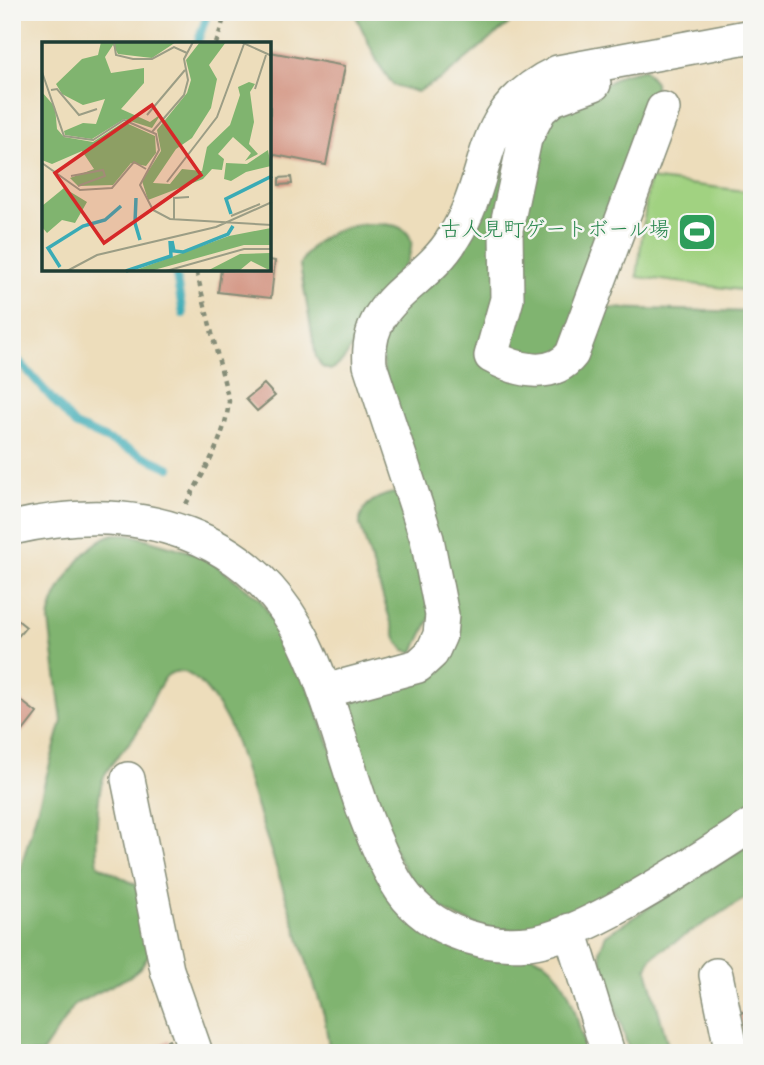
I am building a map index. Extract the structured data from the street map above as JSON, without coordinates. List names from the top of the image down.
{
  "places": {
    "sports": ["古人見町ゲートボール場"]
  }
}
